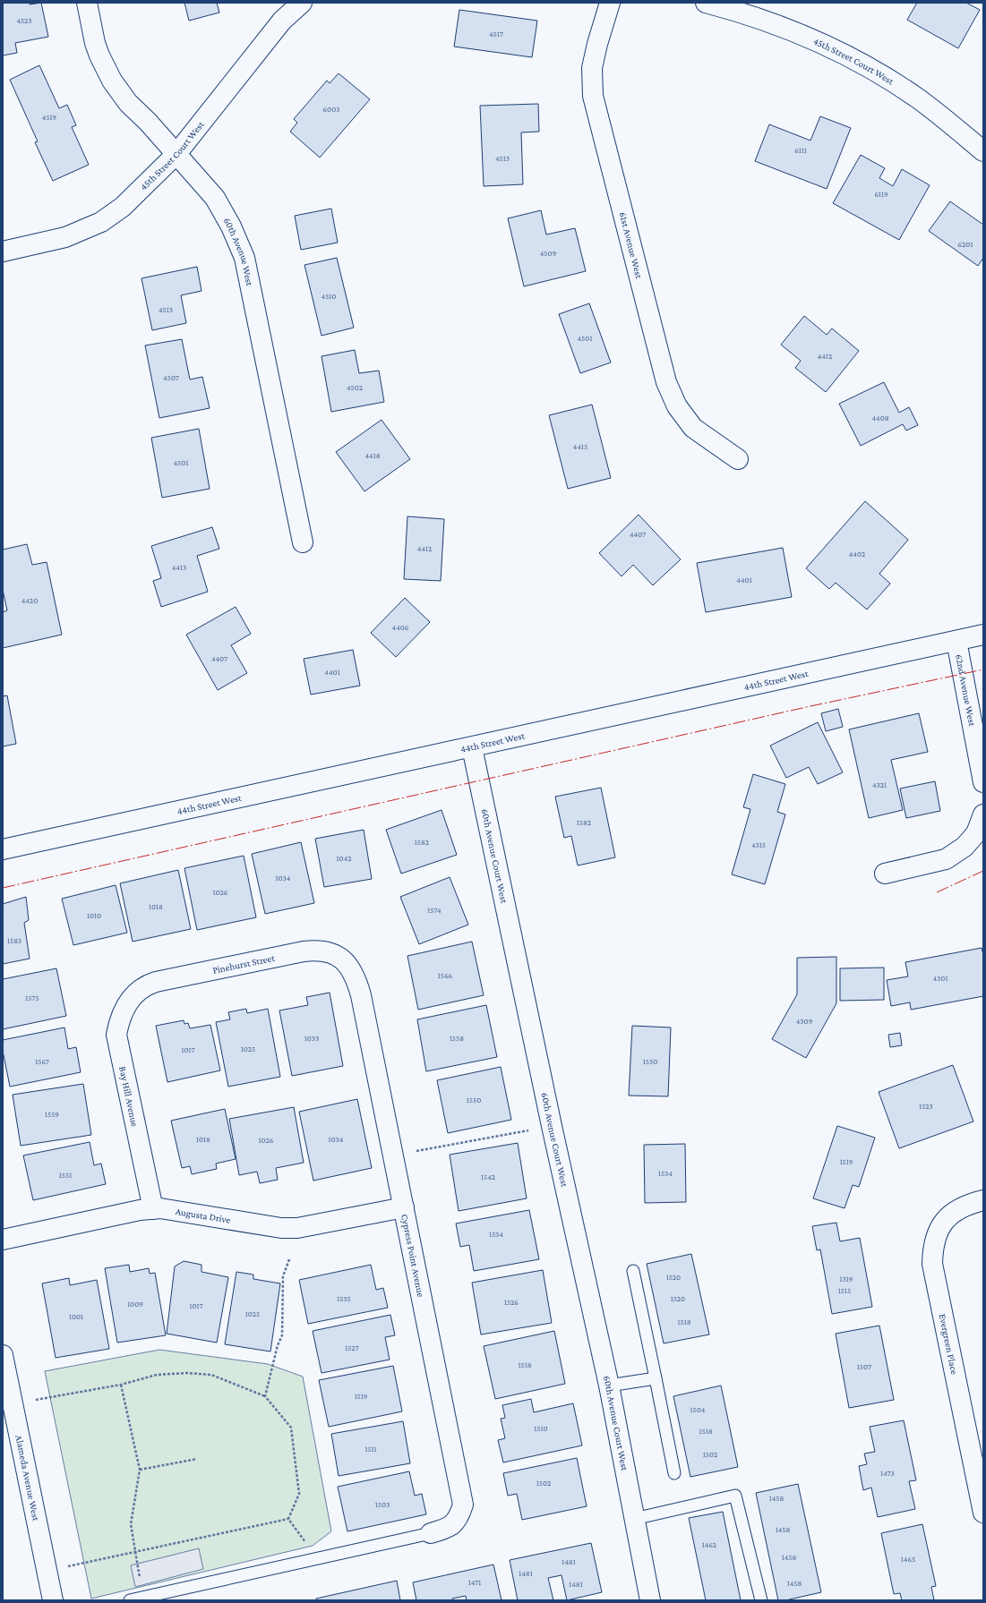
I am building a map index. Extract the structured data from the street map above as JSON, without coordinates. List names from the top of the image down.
{
  "streets": {
    "street": [
      "45th Street Court West",
      "61st Avenue West",
      "60th Avenue West",
      "44th Street West",
      "62nd Avenue West",
      "60th Avenue Court West",
      "Pinehurst Street",
      "Bay Hill Avenue",
      "Augusta Drive",
      "Cypress Point Avenue",
      "Evergreen Place",
      "Alameda Avenue West"
    ]
  },
  "crossings": [
    ["45th Street Court West", "60th Avenue West"],
    ["44th Street West", "62nd Avenue West"],
    ["44th Street West", "60th Avenue Court West"],
    ["Pinehurst Street", "Bay Hill Avenue"],
    ["Pinehurst Street", "Cypress Point Avenue"],
    ["Bay Hill Avenue", "Augusta Drive"],
    ["Augusta Drive", "Cypress Point Avenue"]
  ],
  "house_numbers": [
    "4523",
    "4517",
    "6003",
    "4519",
    "6111",
    "4513",
    "6119",
    "6201",
    "4509",
    "4510",
    "4513",
    "4501",
    "4412",
    "4507",
    "4502",
    "4408",
    "4415",
    "4418",
    "4501",
    "4407",
    "4412",
    "4402",
    "4413",
    "4401",
    "4420",
    "4406",
    "4407",
    "4401",
    "4321",
    "1582",
    "1582",
    "4315",
    "1042",
    "1034",
    "1026",
    "1018",
    "1574",
    "1010",
    "1583",
    "1566",
    "4301",
    "1575",
    "4309",
    "1033",
    "1558",
    "1025",
    "1017",
    "1567",
    "1550",
    "1550",
    "1523",
    "1559",
    "1018",
    "1034",
    "1026",
    "1519",
    "1534",
    "1551",
    "1542",
    "1534",
    "1520",
    "1319",
    "1515",
    "1535",
    "1520",
    "1526",
    "1009",
    "1017",
    "1025",
    "1001",
    "1518",
    "1527",
    "1518",
    "1507",
    "1519",
    "1504",
    "1510",
    "1518",
    "1511",
    "1502",
    "1473",
    "1502",
    "1458",
    "1503",
    "1458",
    "1462",
    "1458",
    "1465",
    "1481",
    "1481",
    "1471",
    "1458",
    "1481"
  ]
}
